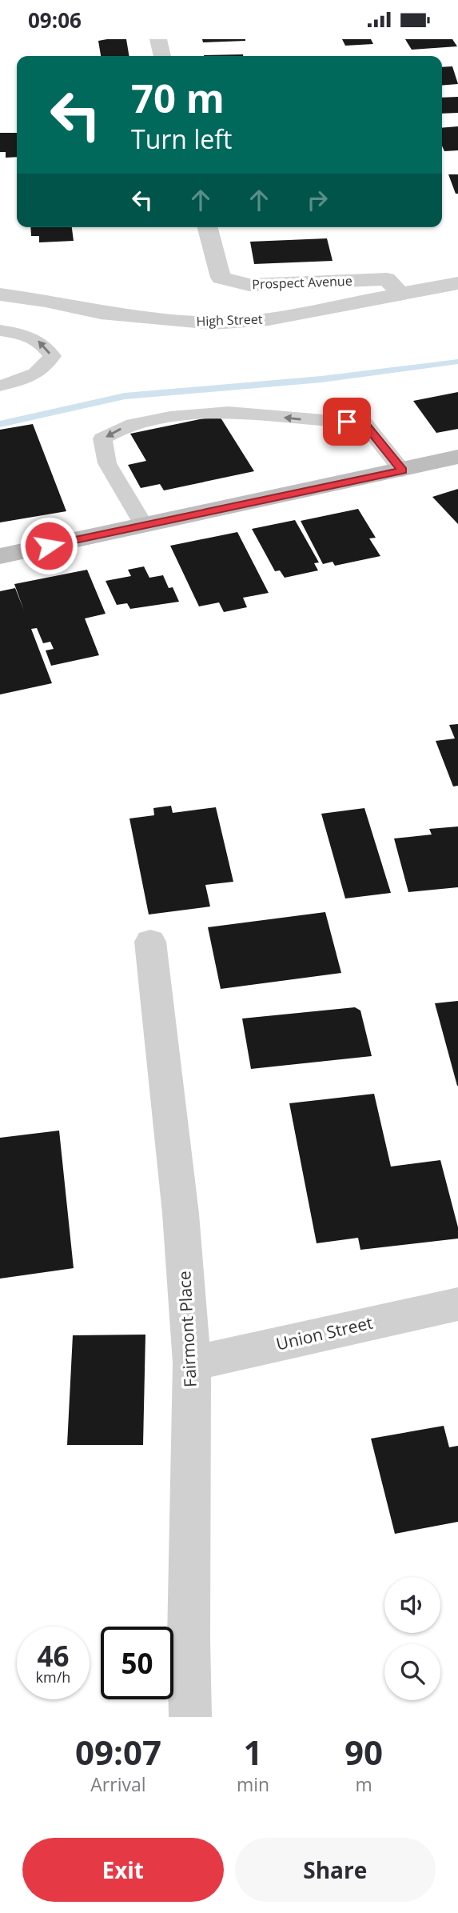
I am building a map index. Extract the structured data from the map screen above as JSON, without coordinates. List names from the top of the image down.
{
  "streets": {
    "street": [
      "Prospect Avenue",
      "High Street",
      "Fairmont Place",
      "Union Street"
    ]
  },
  "crossings": [
    ["Prospect Avenue", "High Street"],
    ["Fairmont Place", "Union Street"]
  ],
  "page": {
    "status": "09:06",
    "turn": ["70 m", "Turn left"],
    "speed": "46 km/h",
    "limit": "50",
    "eta": [
      "09:07",
      "Arrival",
      "1",
      "min",
      "90",
      "m"
    ],
    "buttons": ["Exit", "Share"]
  }
}
